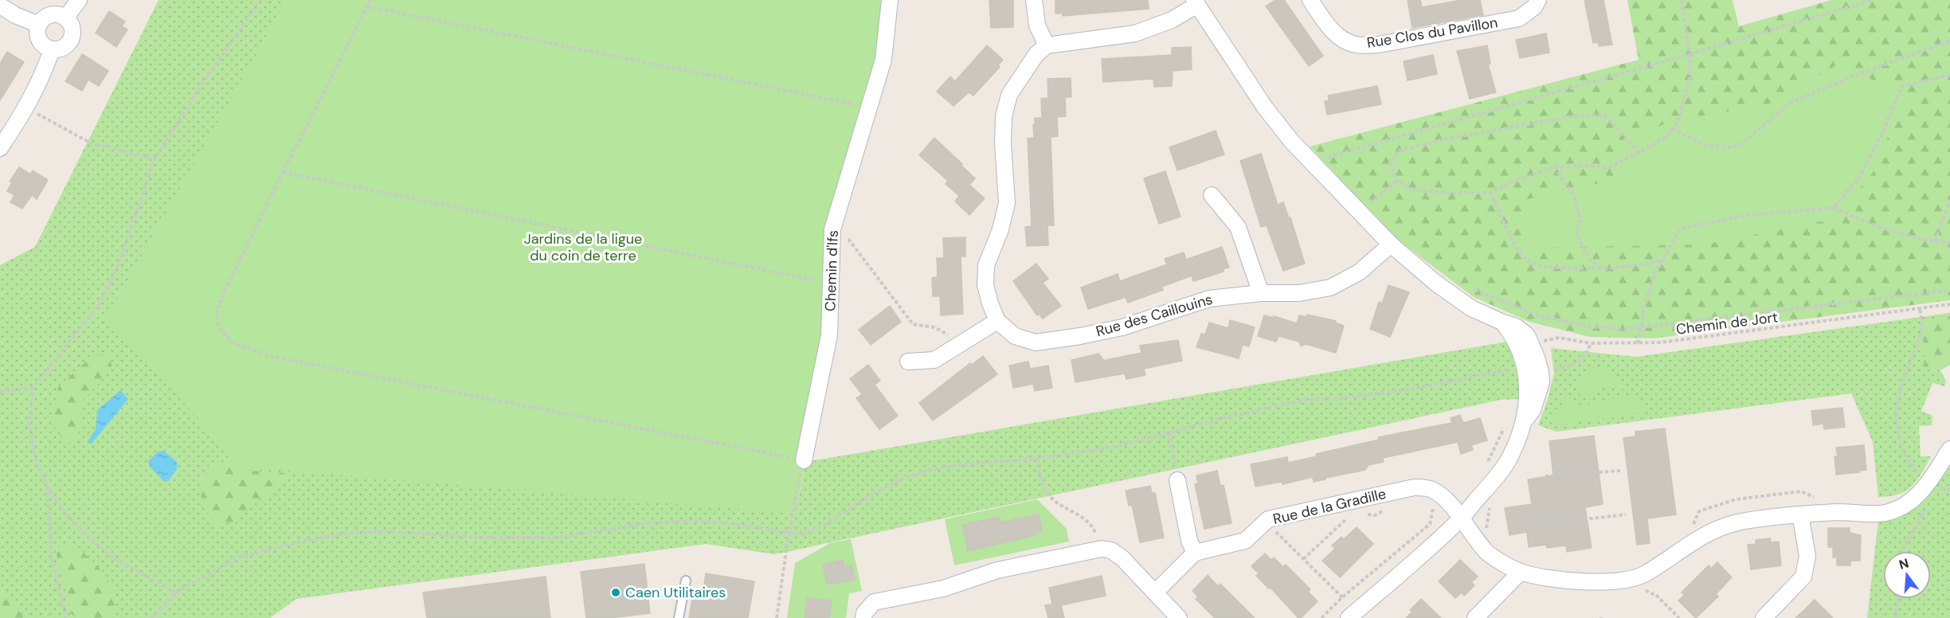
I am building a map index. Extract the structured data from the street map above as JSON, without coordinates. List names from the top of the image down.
{
  "streets": {
    "street": [
      "Rue Clos du Pavillon",
      "Chemin d'Ifs",
      "Rue des Caillouins",
      "Rue de la Gradille"
    ],
    "path": ["Chemin de Jort"]
  },
  "parks": ["Jardins de la ligue du coin de terre"],
  "places": ["Caen Utilitaires"],
  "north": "top"
}
